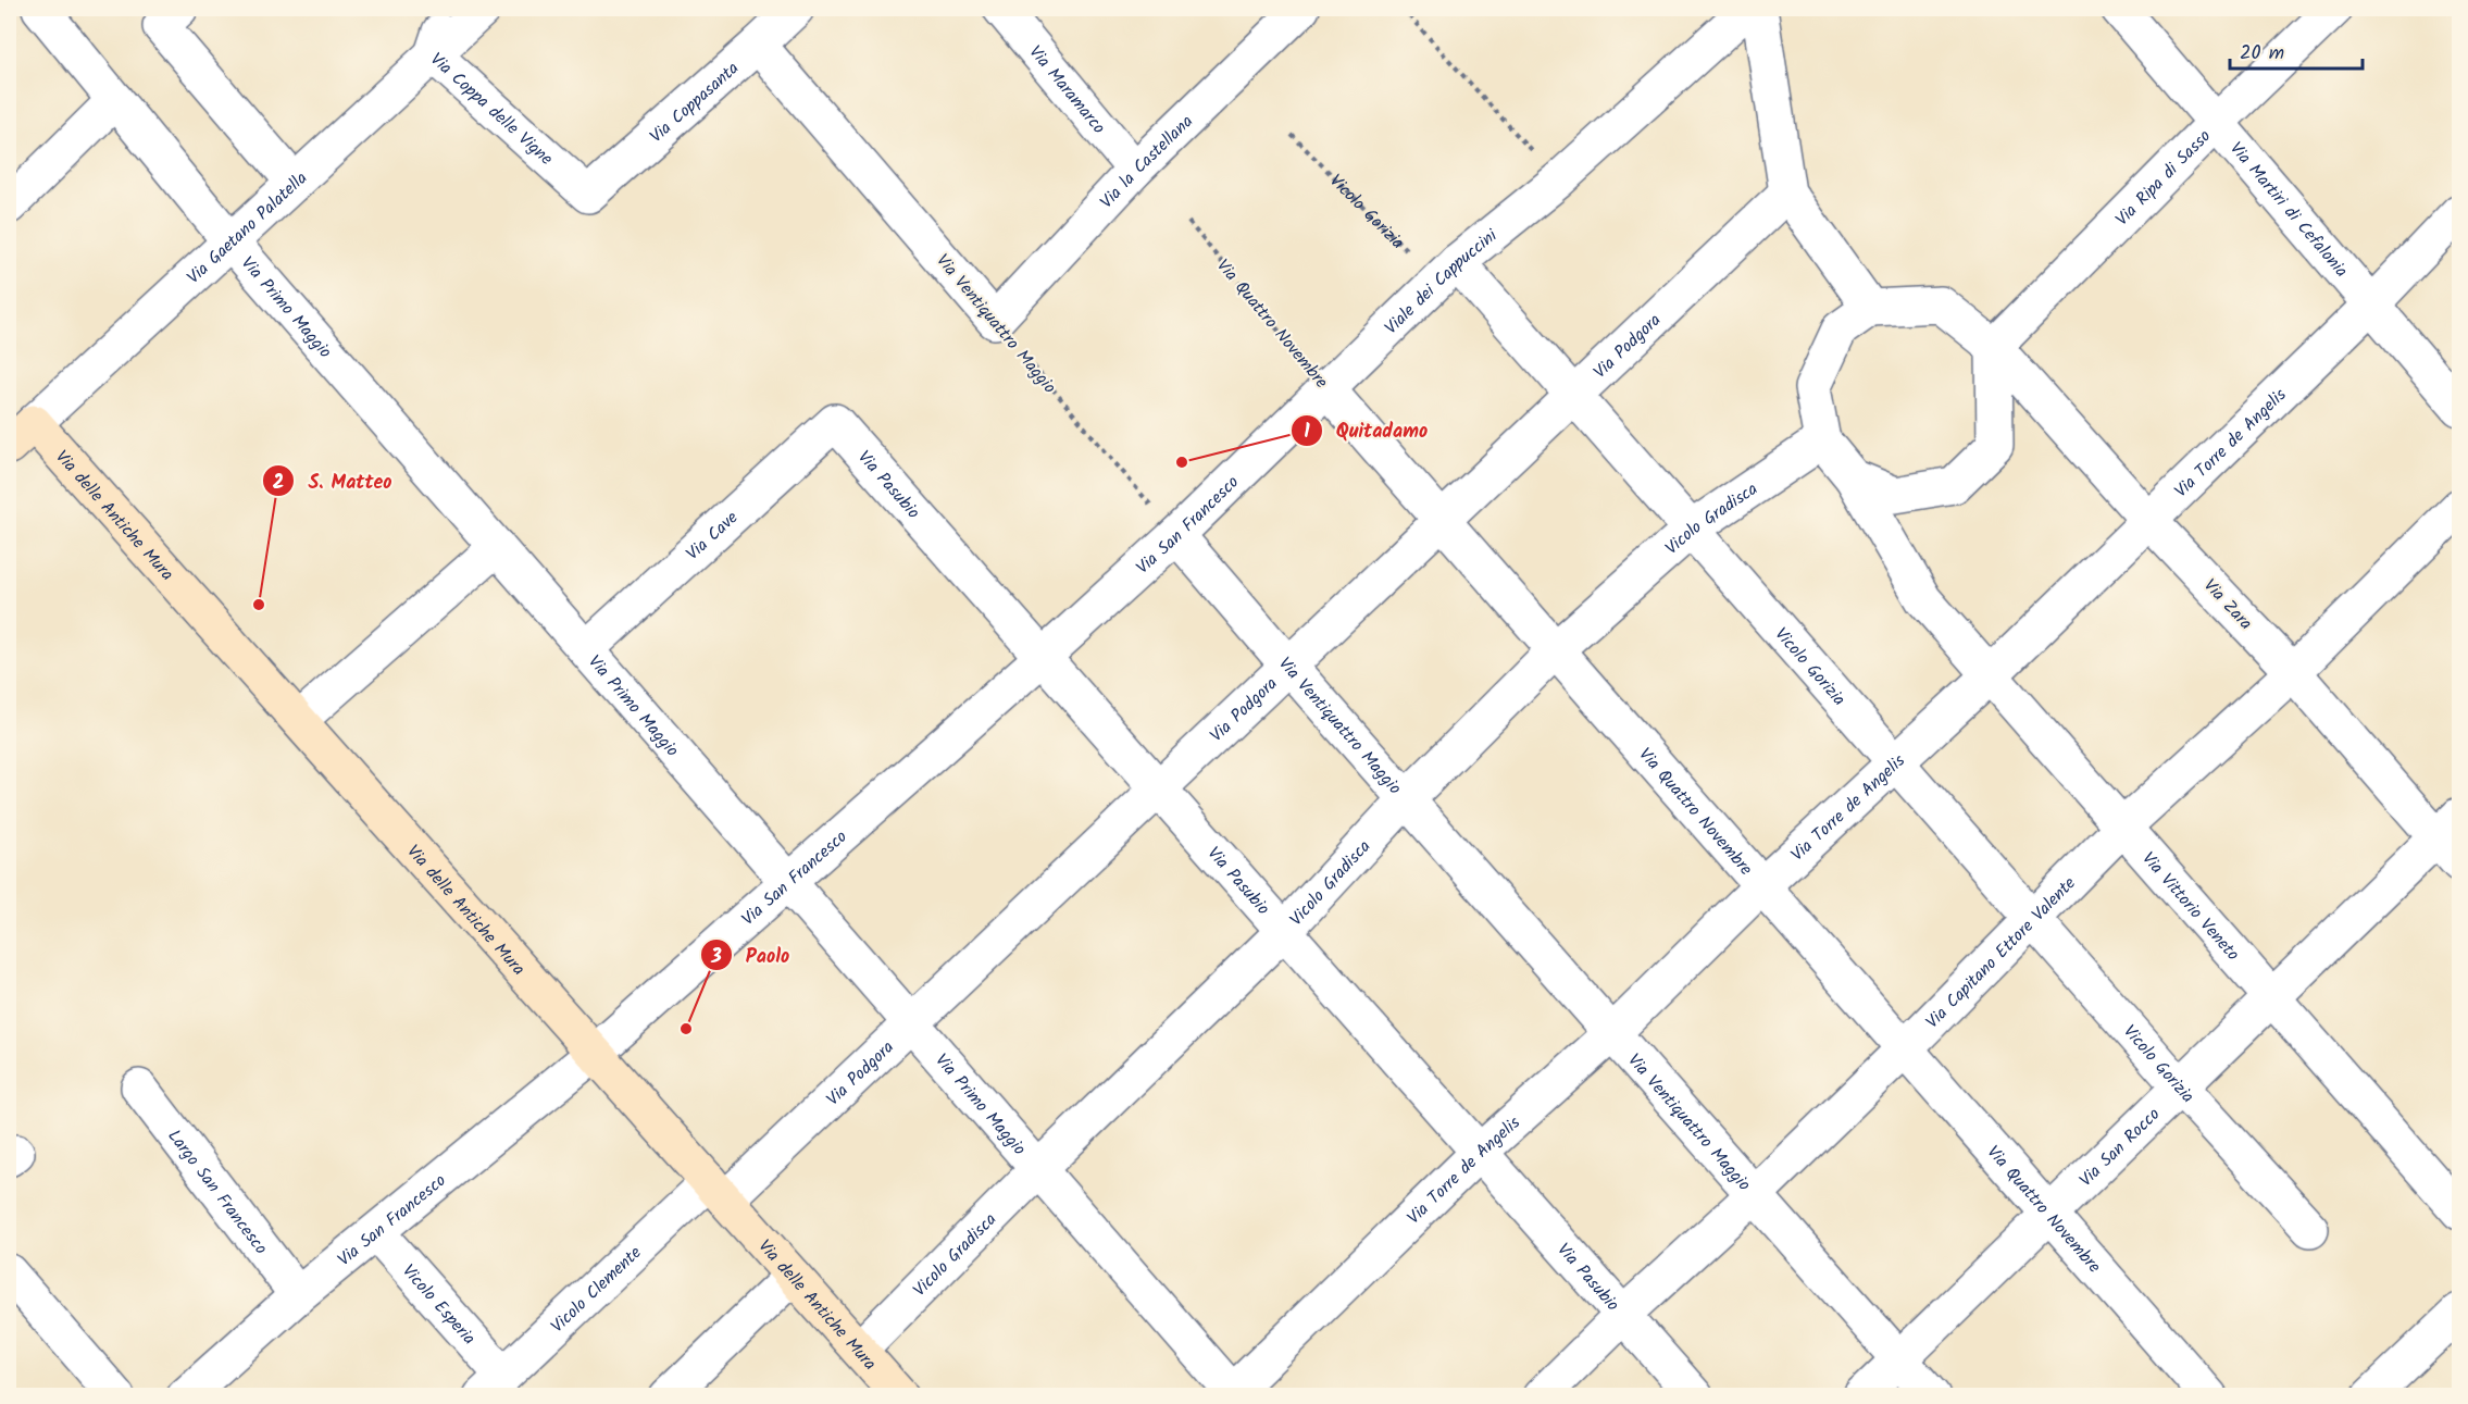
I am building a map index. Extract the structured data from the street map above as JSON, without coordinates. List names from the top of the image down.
{
  "streets": {
    "main road": ["Via Gaetano Palatella", "Via delle Antiche Mura"],
    "street": [
      "Via Maramarco",
      "Via Coppasanta",
      "Via Coppa delle Vigne",
      "Via la Castellana",
      "Via Ripa di Sasso",
      "Via Martiri di Cefalonia",
      "Vicolo Gorizia",
      "Viale dei Cappuccini",
      "Via Primo Maggio",
      "Via Ventiquattro Maggio",
      "Via Quattro Novembre",
      "Via Podgora",
      "Via Torre de Angelis",
      "Via Pasubio",
      "Vicolo Gradisca",
      "Via San Francesco",
      "Via Cave",
      "Via Zara",
      "Via Vittorio Veneto",
      "Via Capitano Ettore Valente",
      "Via San Rocco",
      "Largo San Francesco",
      "Vicolo Clemente",
      "Vicolo Esperia"
    ]
  },
  "crossings": [
    ["Via Maramarco", "Via la Castellana"],
    ["Via Coppasanta", "Via Coppa delle Vigne"],
    ["Via Coppasanta", "Via Ventiquattro Maggio"],
    ["Via Coppa delle Vigne", "Via Gaetano Palatella"],
    ["Via la Castellana", "Via Ventiquattro Maggio"],
    ["Via Ripa di Sasso", "Via Martiri di Cefalonia"],
    ["Via Ripa di Sasso", "Vicolo Gradisca"],
    ["Via Ripa di Sasso", "Via Zara"],
    ["Via Ripa di Sasso", "Via Vittorio Veneto"],
    ["Via Martiri di Cefalonia", "Via Torre de Angelis"],
    ["Vicolo Gorizia", "Viale dei Cappuccini"],
    ["Vicolo Gorizia", "Via Podgora"],
    ["Vicolo Gorizia", "Via Torre de Angelis"],
    ["Vicolo Gorizia", "Vicolo Gradisca"],
    ["Vicolo Gorizia", "Via Capitano Ettore Valente"],
    ["Vicolo Gorizia", "Via San Rocco"],
    ["Via Gaetano Palatella", "Via Primo Maggio"],
    ["Via Gaetano Palatella", "Via delle Antiche Mura"],
    ["Viale dei Cappuccini", "Via Quattro Novembre"],
    ["Viale dei Cappuccini", "Via San Francesco"],
    ["Via Primo Maggio", "Via Podgora"],
    ["Via Primo Maggio", "Via Torre de Angelis"],
    ["Via Primo Maggio", "Vicolo Gradisca"],
    ["Via Primo Maggio", "Via San Francesco"],
    ["Via Primo Maggio", "Via Cave"],
    ["Via Ventiquattro Maggio", "Via Podgora"],
    ["Via Ventiquattro Maggio", "Via Torre de Angelis"],
    ["Via Ventiquattro Maggio", "Vicolo Gradisca"],
    ["Via Ventiquattro Maggio", "Via San Francesco"],
    ["Via Ventiquattro Maggio", "Via Capitano Ettore Valente"],
    ["Via Ventiquattro Maggio", "Via San Rocco"],
    ["Via Quattro Novembre", "Via Podgora"],
    ["Via Quattro Novembre", "Via Torre de Angelis"],
    ["Via Quattro Novembre", "Vicolo Gradisca"],
    ["Via Quattro Novembre", "Via San Francesco"],
    ["Via Quattro Novembre", "Via Capitano Ettore Valente"],
    ["Via Quattro Novembre", "Via San Rocco"],
    ["Via Podgora", "Via Pasubio"],
    ["Via Podgora", "Via delle Antiche Mura"],
    ["Via Podgora", "Vicolo Clemente"],
    ["Via Torre de Angelis", "Via Pasubio"],
    ["Via Torre de Angelis", "Via Zara"],
    ["Via Torre de Angelis", "Via Vittorio Veneto"],
    ["Via Pasubio", "Vicolo Gradisca"],
    ["Via Pasubio", "Via San Francesco"],
    ["Via Pasubio", "Via Cave"],
    ["Via Pasubio", "Via Capitano Ettore Valente"],
    ["Via delle Antiche Mura", "Vicolo Gradisca"],
    ["Via delle Antiche Mura", "Via San Francesco"],
    ["Via delle Antiche Mura", "Vicolo Clemente"],
    ["Vicolo Gradisca", "Via Zara"],
    ["Vicolo Gradisca", "Via Vittorio Veneto"],
    ["Via San Francesco", "Largo San Francesco"],
    ["Via San Francesco", "Vicolo Esperia"],
    ["Via Zara", "Via Vittorio Veneto"],
    ["Via Zara", "Via Capitano Ettore Valente"],
    ["Via Zara", "Via San Rocco"],
    ["Via Vittorio Veneto", "Via Capitano Ettore Valente"],
    ["Via Vittorio Veneto", "Via San Rocco"],
    ["Vicolo Clemente", "Vicolo Esperia"]
  ],
  "places": ["Quitadamo", "S. Matteo", "Paolo"],
  "scale_bar": "20 m"
}
